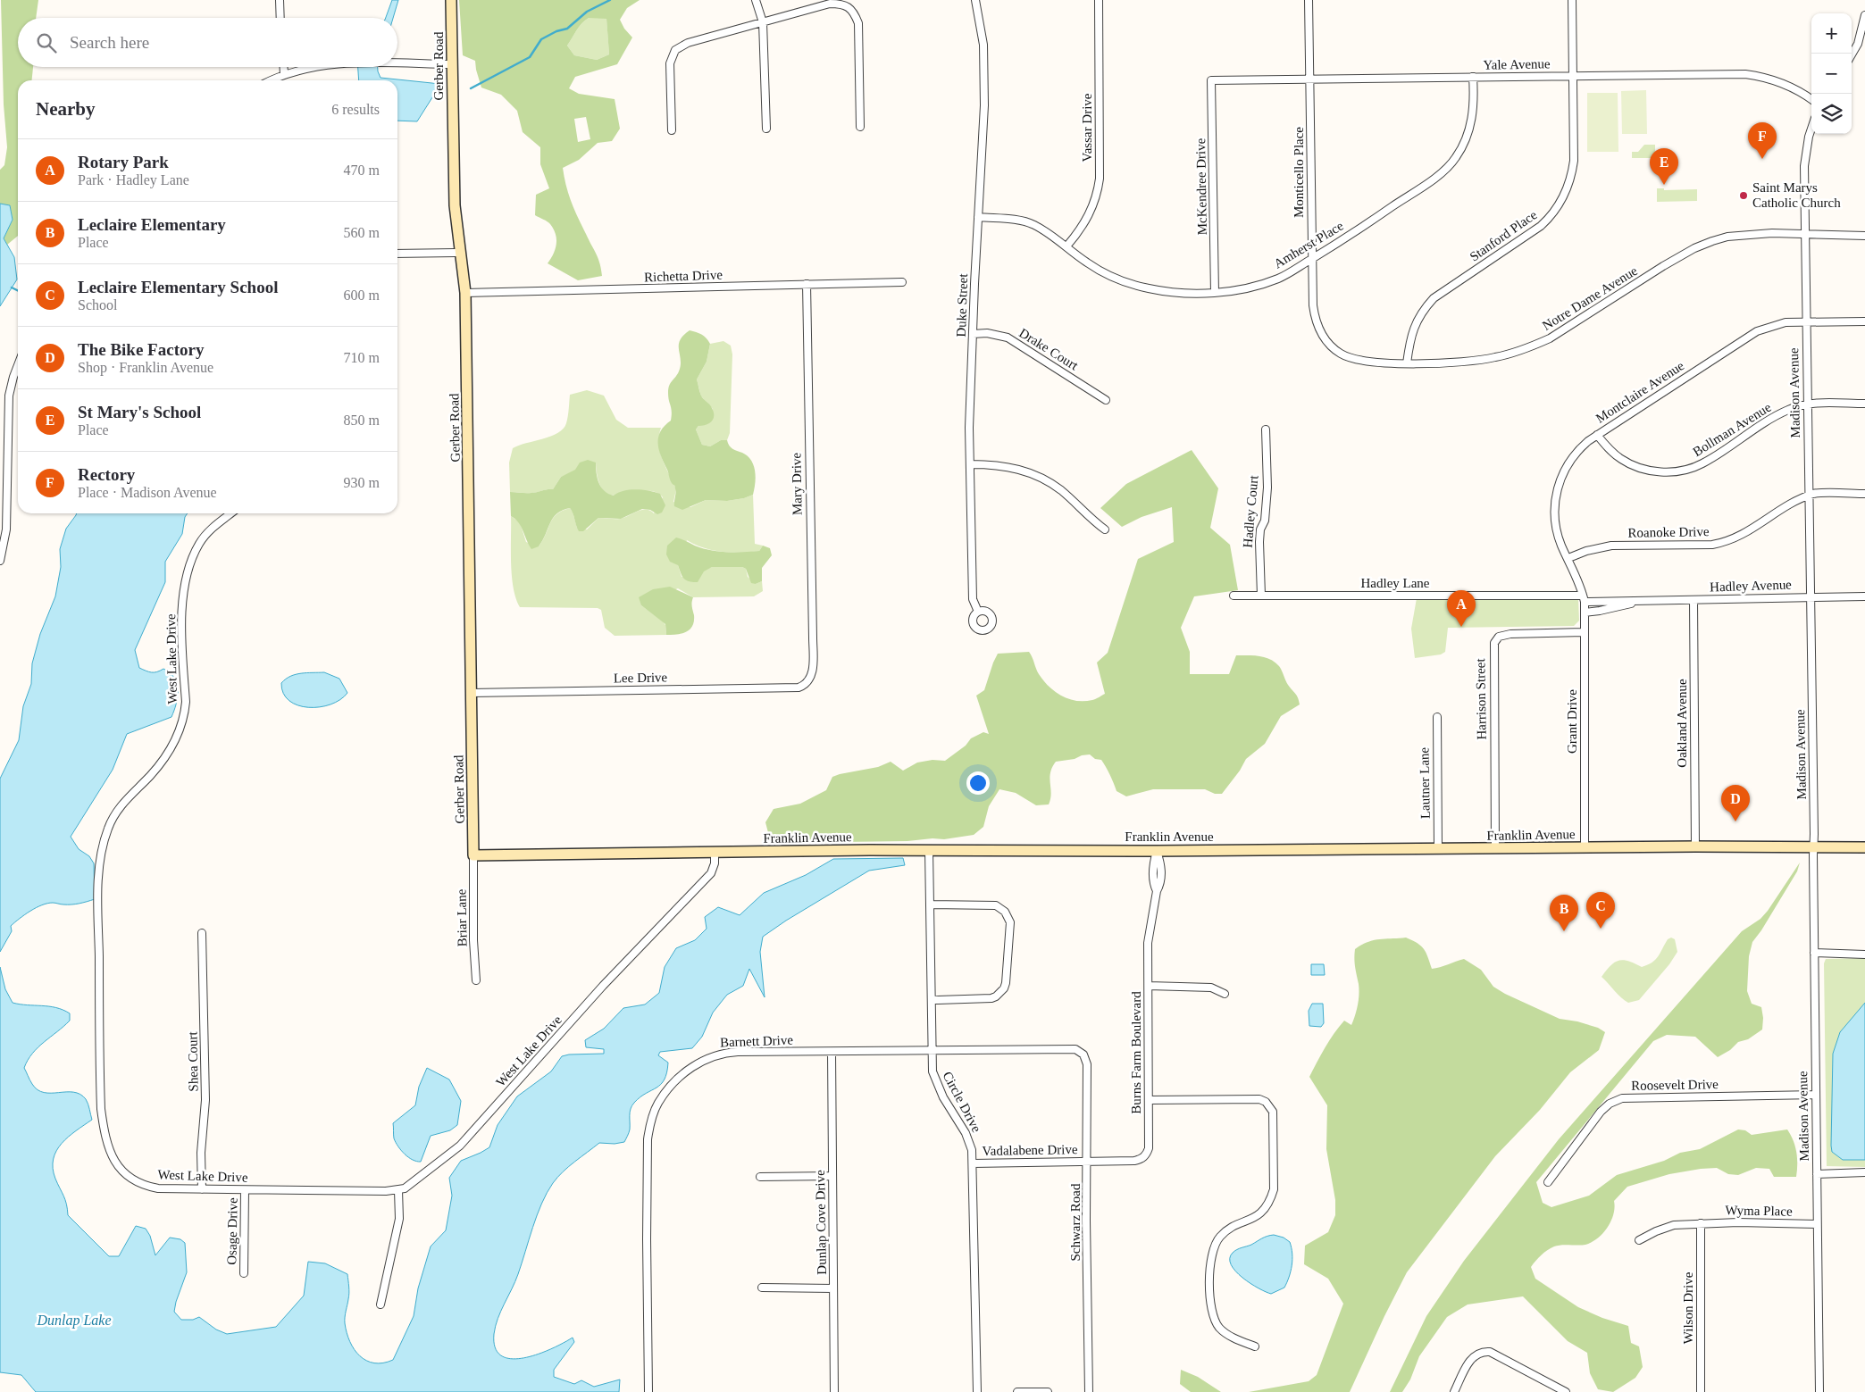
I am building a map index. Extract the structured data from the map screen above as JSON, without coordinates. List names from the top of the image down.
{
  "streets": {
    "street": [
      "Yale Avenue",
      "Gerber Road",
      "Vassar Drive",
      "Monticello Place",
      "McKendree Drive",
      "Stanford Place",
      "Amherst Place",
      "Richetta Drive",
      "Notre Dame Avenue",
      "Duke Street",
      "Drake Court",
      "Montclaire Avenue",
      "Madison Avenue",
      "Bollman Avenue",
      "Mary Drive",
      "Hadley Court",
      "Roanoke Drive",
      "Hadley Lane",
      "Hadley Avenue",
      "West Lake Drive",
      "Lee Drive",
      "Harrison Street",
      "Grant Drive",
      "Oakland Avenue",
      "Lautner Lane",
      "Franklin Avenue",
      "Briar Lane",
      "Barnett Drive",
      "Burns Farm Boulevard",
      "Shea Court",
      "Roosevelt Drive",
      "Circle Drive",
      "Vadalabene Drive",
      "Wyma Place",
      "Dunlap Cove Drive",
      "Schwarz Road",
      "Osage Drive",
      "Wilson Drive"
    ]
  },
  "crossings": [
    ["Yale Avenue", "Monticello Place"],
    ["Yale Avenue", "McKendree Drive"],
    ["Yale Avenue", "Stanford Place"],
    ["Yale Avenue", "Amherst Place"],
    ["Gerber Road", "Richetta Drive"],
    ["Gerber Road", "Lee Drive"],
    ["Gerber Road", "Franklin Avenue"],
    ["Gerber Road", "Briar Lane"],
    ["Vassar Drive", "Amherst Place"],
    ["Monticello Place", "Amherst Place"],
    ["Monticello Place", "Notre Dame Avenue"],
    ["McKendree Drive", "Amherst Place"],
    ["Stanford Place", "Notre Dame Avenue"],
    ["Amherst Place", "Duke Street"],
    ["Richetta Drive", "Mary Drive"],
    ["Notre Dame Avenue", "Madison Avenue"],
    ["Duke Street", "Drake Court"],
    ["Montclaire Avenue", "Madison Avenue"],
    ["Montclaire Avenue", "Bollman Avenue"],
    ["Montclaire Avenue", "Roanoke Drive"],
    ["Montclaire Avenue", "Hadley Lane"],
    ["Montclaire Avenue", "Hadley Avenue"],
    ["Montclaire Avenue", "Grant Drive"],
    ["Madison Avenue", "Bollman Avenue"],
    ["Madison Avenue", "Roanoke Drive"],
    ["Madison Avenue", "Hadley Avenue"],
    ["Madison Avenue", "Franklin Avenue"],
    ["Madison Avenue", "Roosevelt Drive"],
    ["Madison Avenue", "Wyma Place"],
    ["Mary Drive", "Lee Drive"],
    ["Hadley Court", "Hadley Lane"],
    ["Hadley Lane", "Hadley Avenue"],
    ["Hadley Lane", "Grant Drive"],
    ["Hadley Avenue", "Grant Drive"],
    ["Hadley Avenue", "Oakland Avenue"],
    ["West Lake Drive", "Franklin Avenue"],
    ["West Lake Drive", "Shea Court"],
    ["West Lake Drive", "Osage Drive"],
    ["Harrison Street", "Grant Drive"],
    ["Harrison Street", "Franklin Avenue"],
    ["Grant Drive", "Franklin Avenue"],
    ["Oakland Avenue", "Franklin Avenue"],
    ["Lautner Lane", "Franklin Avenue"],
    ["Franklin Avenue", "Briar Lane"],
    ["Franklin Avenue", "Burns Farm Boulevard"],
    ["Franklin Avenue", "Circle Drive"],
    ["Barnett Drive", "Circle Drive"],
    ["Barnett Drive", "Dunlap Cove Drive"],
    ["Barnett Drive", "Schwarz Road"],
    ["Burns Farm Boulevard", "Vadalabene Drive"],
    ["Burns Farm Boulevard", "Schwarz Road"],
    ["Circle Drive", "Vadalabene Drive"],
    ["Vadalabene Drive", "Schwarz Road"],
    ["Wyma Place", "Wilson Drive"]
  ],
  "water": ["Dunlap Lake"],
  "places": ["Saint Marys Catholic Church"],
  "page": {
    "map_buttons": ["+", "−"],
    "search": "Search here",
    "heading": ["Nearby", "6 results"],
    "pins": [
      "F",
      "E",
      "A",
      "D",
      "C",
      "B"
    ],
    "list": [
      {
        "mark": "A",
        "name": "Rotary Park",
        "note": "Park · Hadley Lane",
        "value": "470 m"
      },
      {
        "mark": "B",
        "name": "Leclaire Elementary",
        "note": "Place",
        "value": "560 m"
      },
      {
        "mark": "C",
        "name": "Leclaire Elementary School",
        "note": "School",
        "value": "600 m"
      },
      {
        "mark": "D",
        "name": "The Bike Factory",
        "note": "Shop · Franklin Avenue",
        "value": "710 m"
      },
      {
        "mark": "E",
        "name": "St Mary's School",
        "note": "Place",
        "value": "850 m"
      },
      {
        "mark": "F",
        "name": "Rectory",
        "note": "Place · Madison Avenue",
        "value": "930 m"
      }
    ]
  }
}
